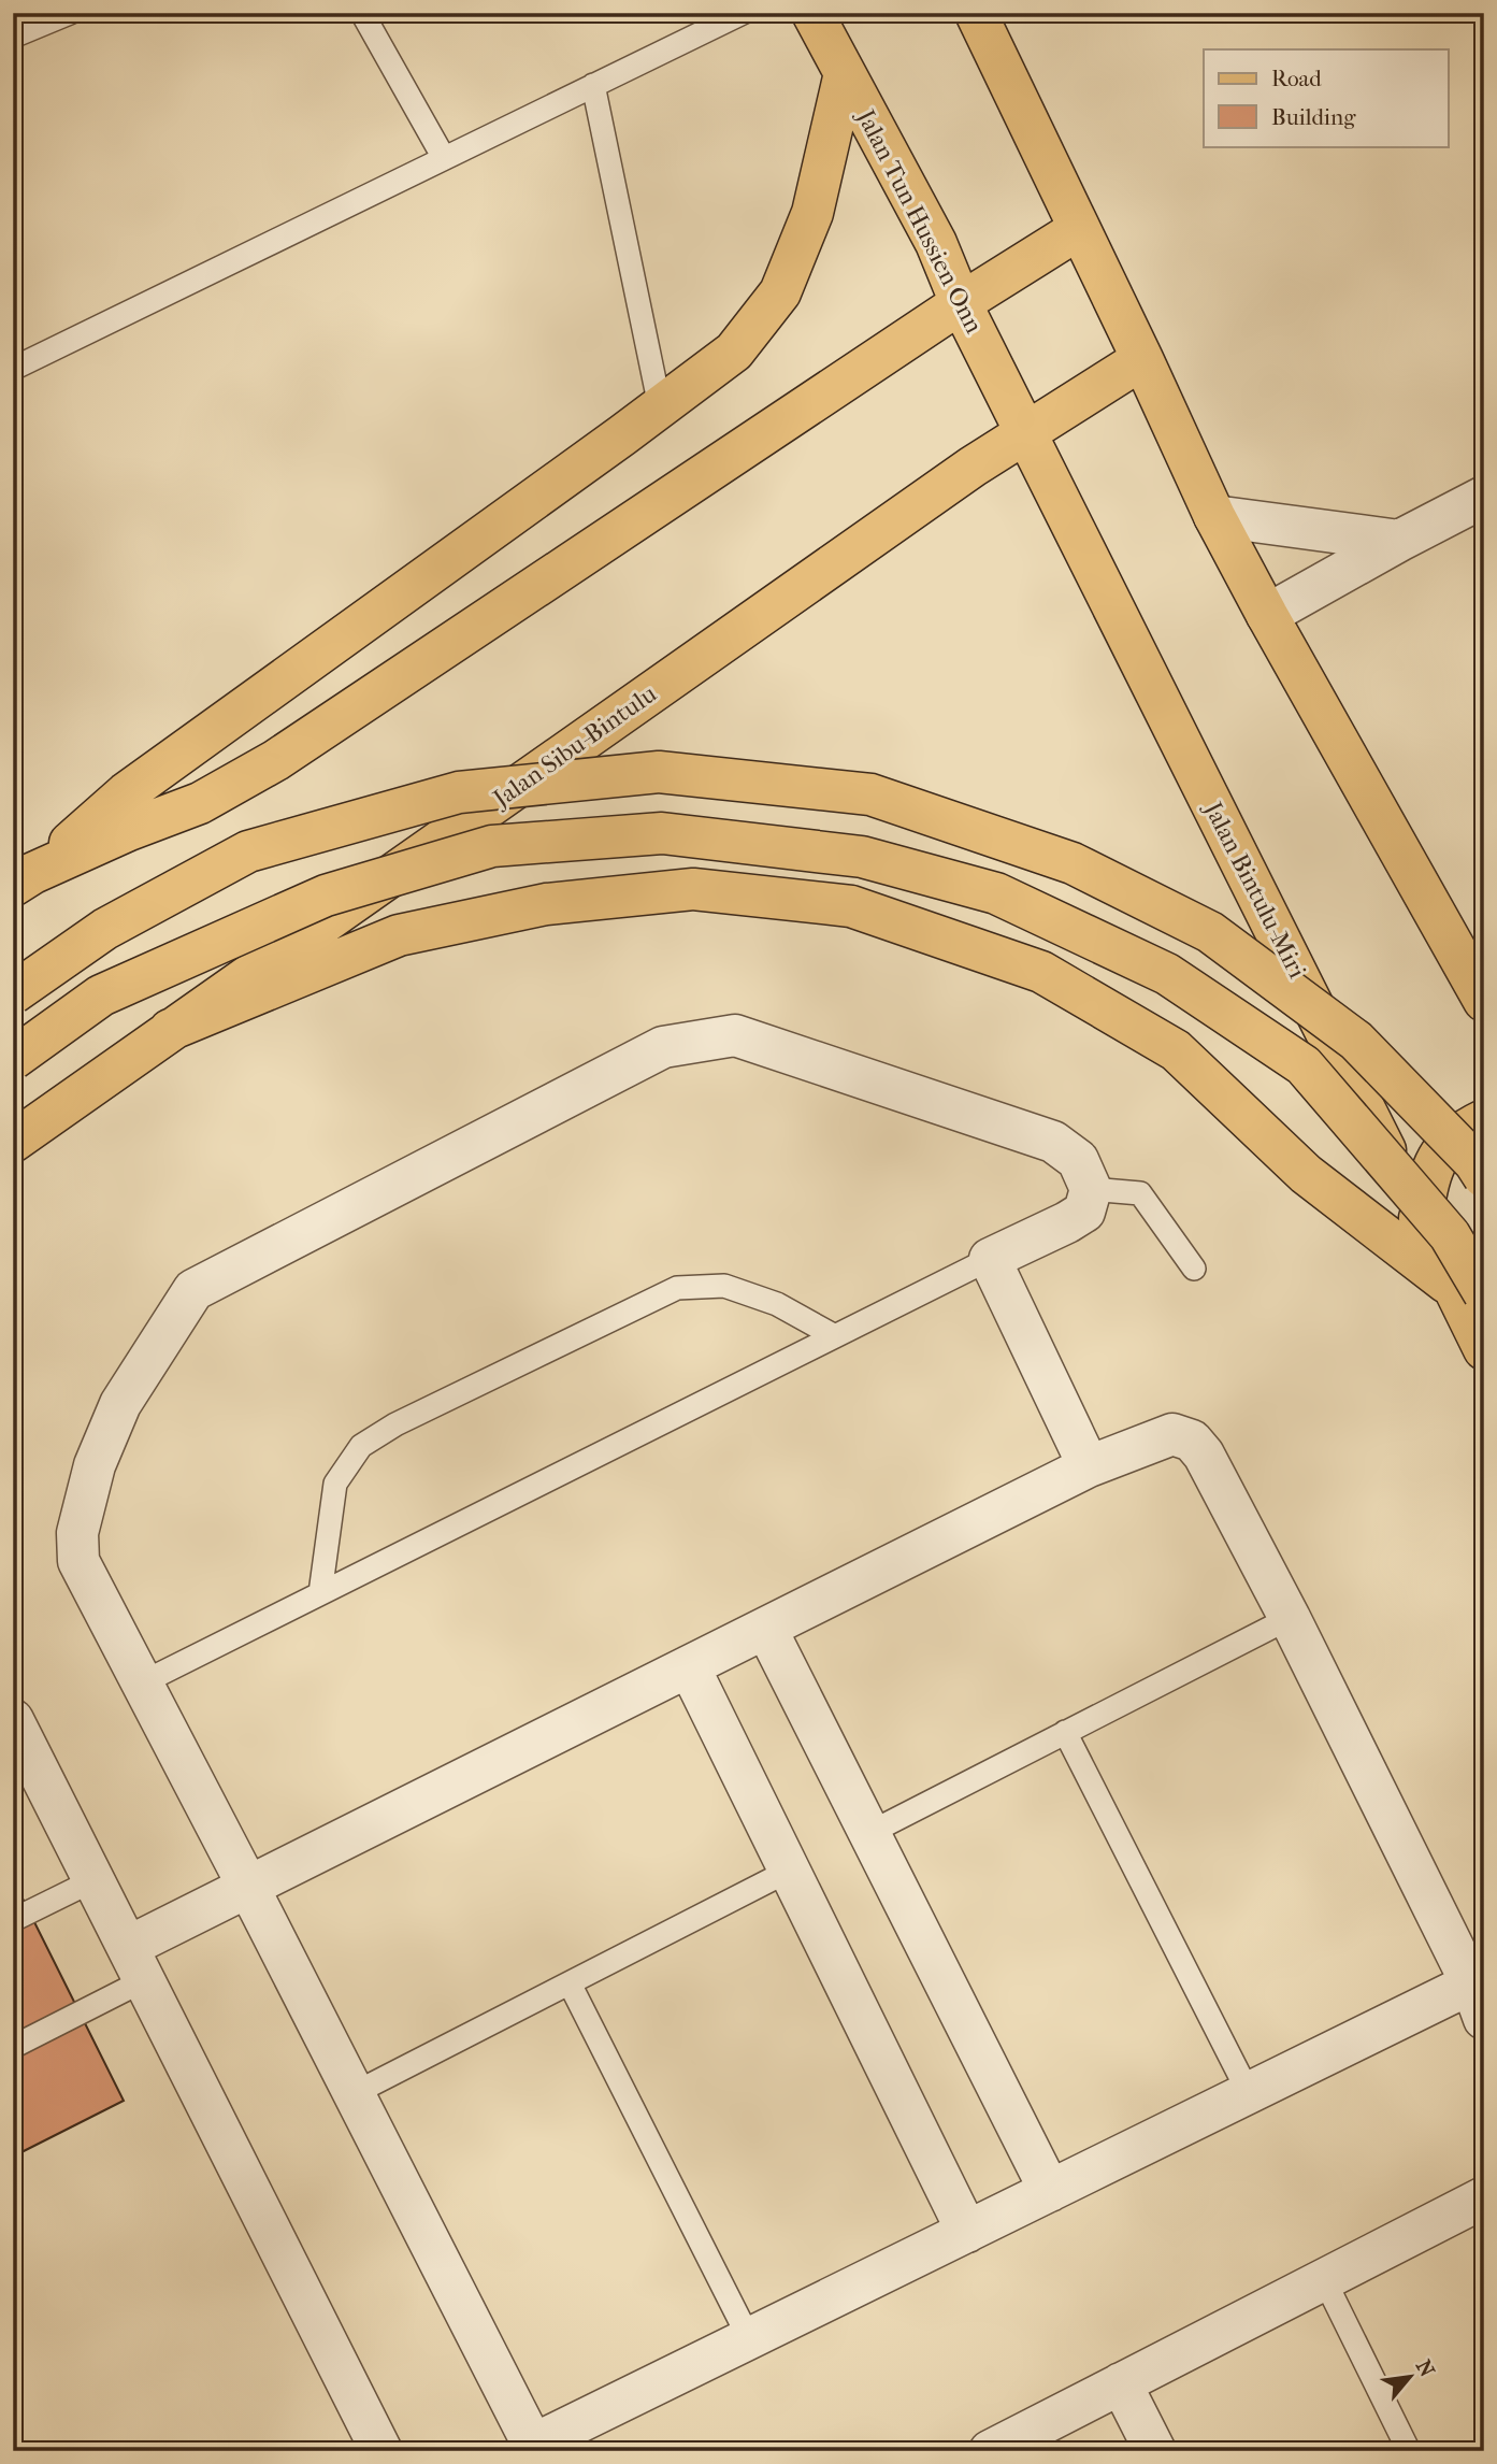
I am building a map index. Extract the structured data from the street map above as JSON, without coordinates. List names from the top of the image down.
{
  "streets": {
    "main road": ["Jalan Tun Hussien Onn", "Jalan Sibu-Bintulu", "Jalan Bintulu-Miri"]
  },
  "crossings": [
    ["Jalan Tun Hussien Onn", "Jalan Sibu-Bintulu"],
    ["Jalan Tun Hussien Onn", "Jalan Bintulu-Miri"],
    ["Jalan Sibu-Bintulu", "Jalan Bintulu-Miri"]
  ],
  "legend": ["Road", "Building"],
  "north": "top right"
}
